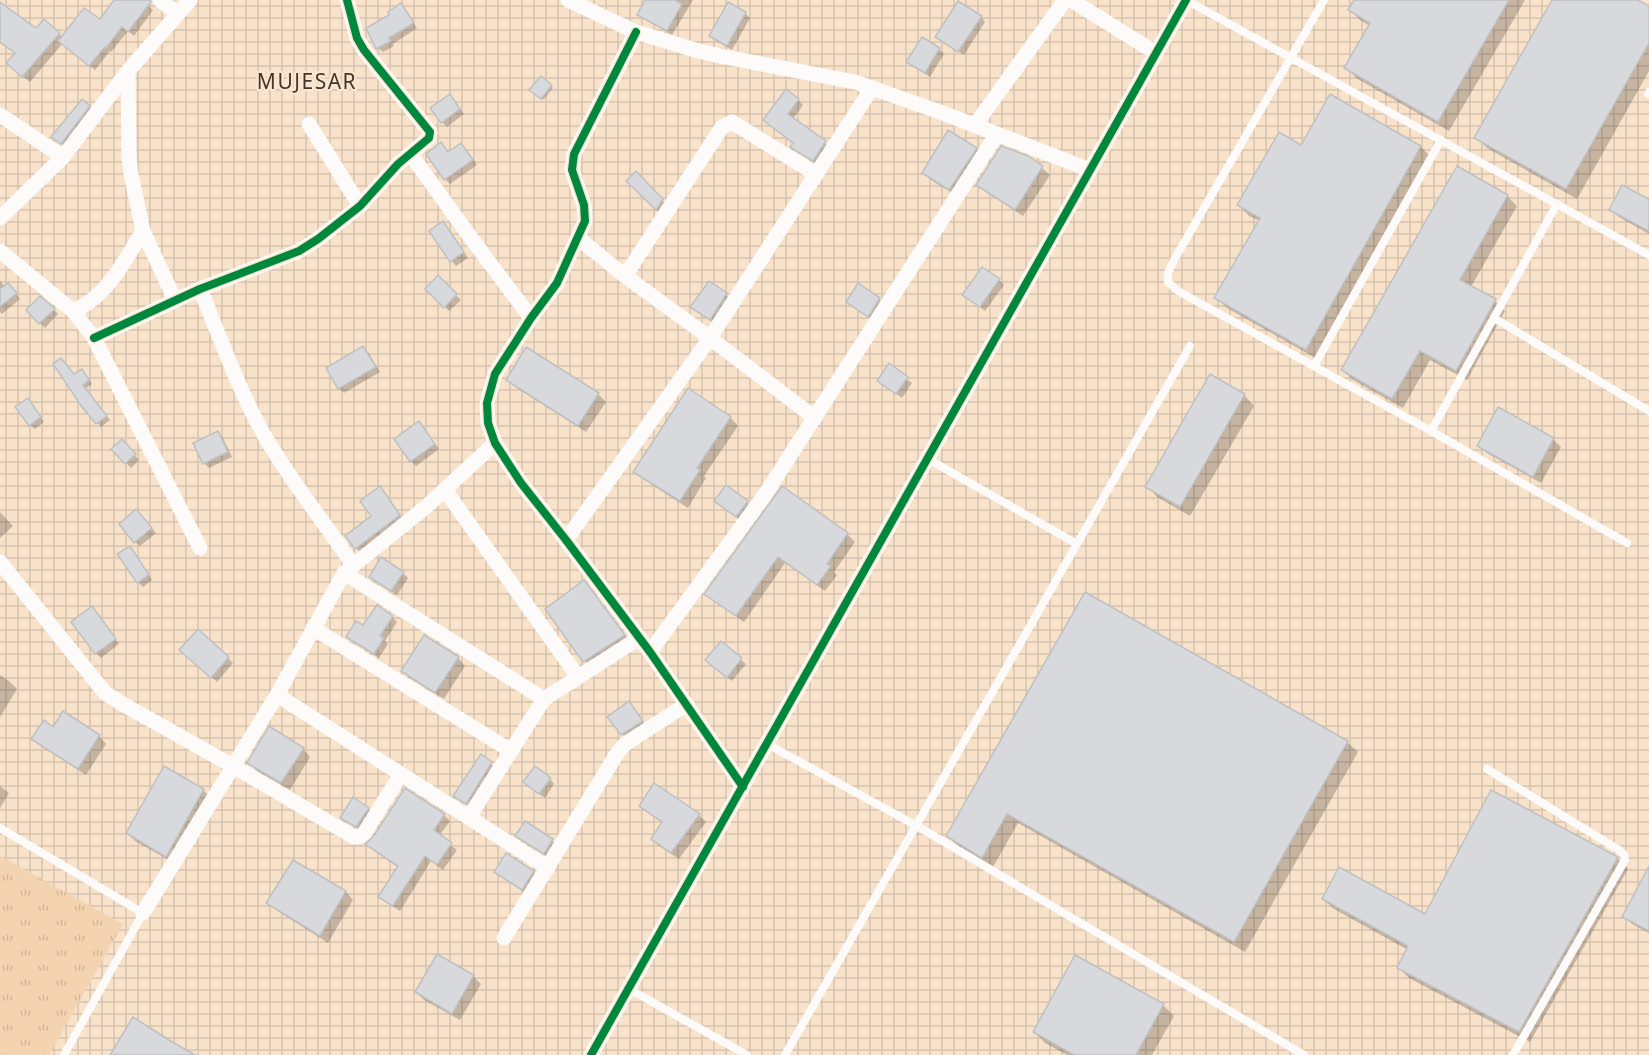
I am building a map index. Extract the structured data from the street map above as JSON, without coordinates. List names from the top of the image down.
{
  "districts": ["MUJESAR"]
}
